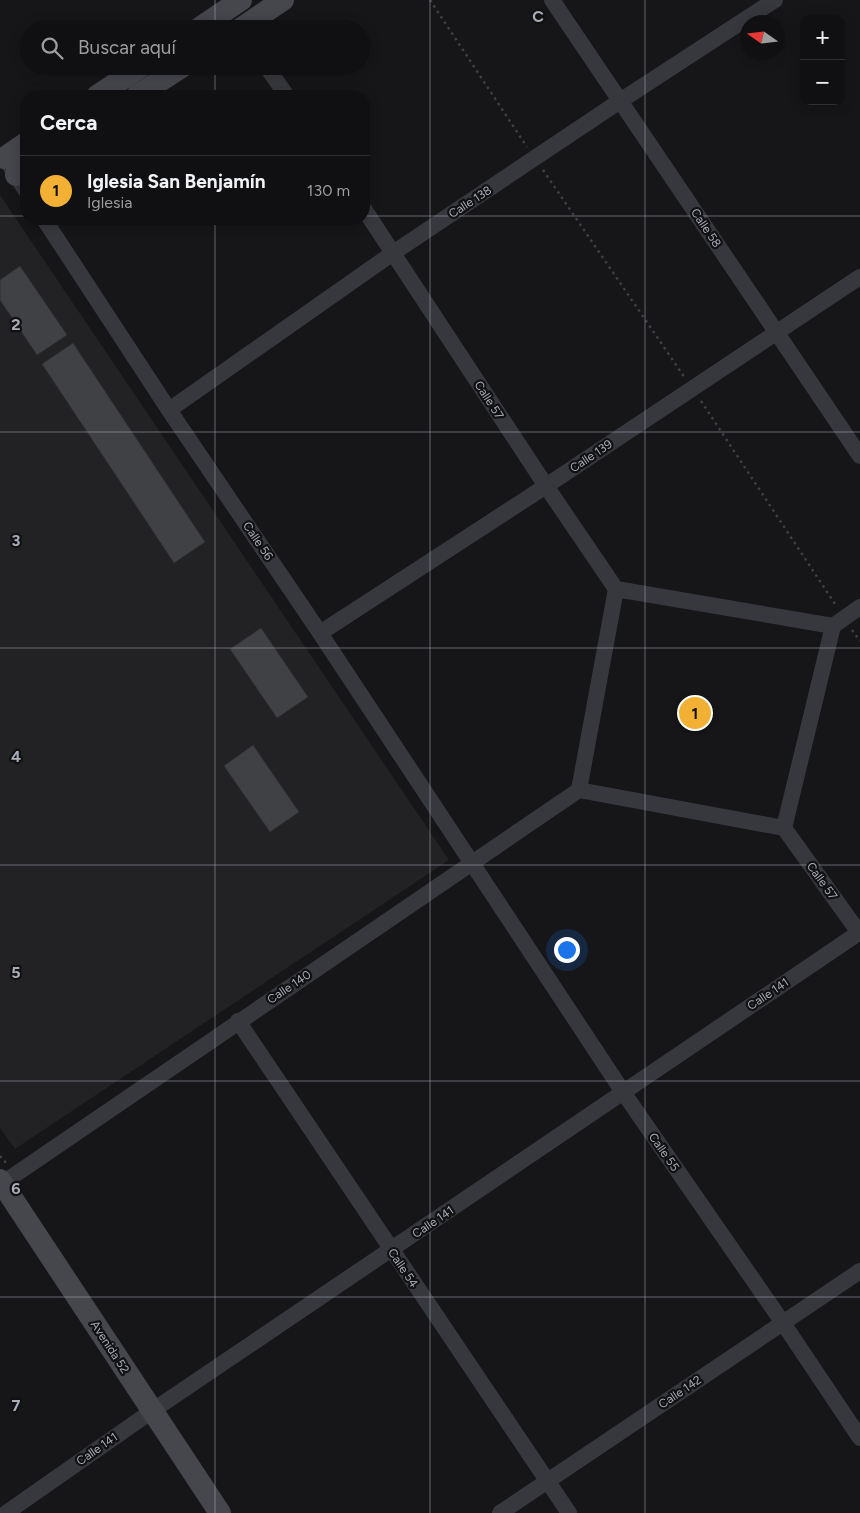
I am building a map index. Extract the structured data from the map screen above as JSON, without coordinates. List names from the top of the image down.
{
  "streets": {
    "main road": ["Avenida 52"],
    "street": [
      "Calle 138",
      "Calle 58",
      "Calle 57",
      "Calle 139",
      "Calle 56",
      "Calle 140",
      "Calle 141",
      "Calle 55",
      "Calle 54",
      "Calle 142"
    ]
  },
  "crossings": [
    ["Calle 138", "Calle 58"],
    ["Calle 138", "Calle 57"],
    ["Calle 138", "Calle 56"],
    ["Calle 58", "Calle 139"],
    ["Calle 57", "Calle 139"],
    ["Calle 57", "Calle 141"],
    ["Calle 139", "Calle 56"],
    ["Calle 56", "Calle 140"],
    ["Calle 56", "Calle 55"],
    ["Calle 140", "Calle 55"],
    ["Calle 140", "Calle 54"],
    ["Calle 140", "Avenida 52"],
    ["Calle 141", "Calle 55"],
    ["Calle 141", "Calle 54"],
    ["Calle 141", "Avenida 52"],
    ["Calle 55", "Calle 142"],
    ["Calle 54", "Calle 142"]
  ],
  "north": "left",
  "page": {
    "map_buttons": ["+", "−"],
    "search": "Buscar aquí",
    "heading": "Cerca",
    "list": [
      {
        "mark": "1",
        "name": "Iglesia San Benjamín",
        "note": "Iglesia",
        "value": "130 m"
      }
    ],
    "pins": "1"
  },
  "grid": {
    "columns": ["C"],
    "rows": [
      "2",
      "3",
      "4",
      "5",
      "6",
      "7"
    ]
  }
}
